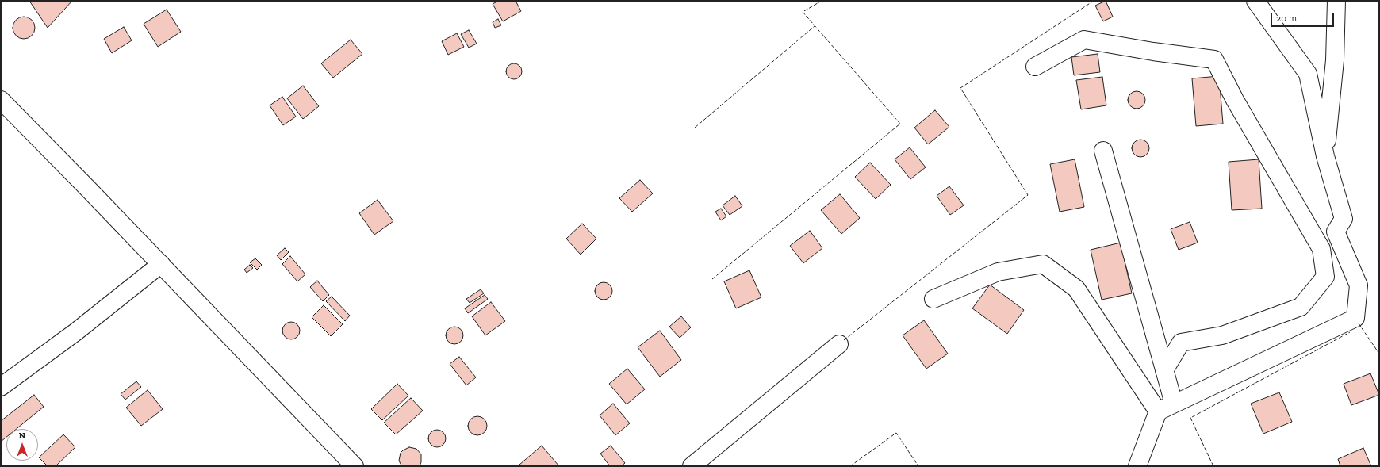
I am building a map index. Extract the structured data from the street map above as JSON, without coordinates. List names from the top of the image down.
{
  "scale_bar": "20 m",
  "north": "top"
}
